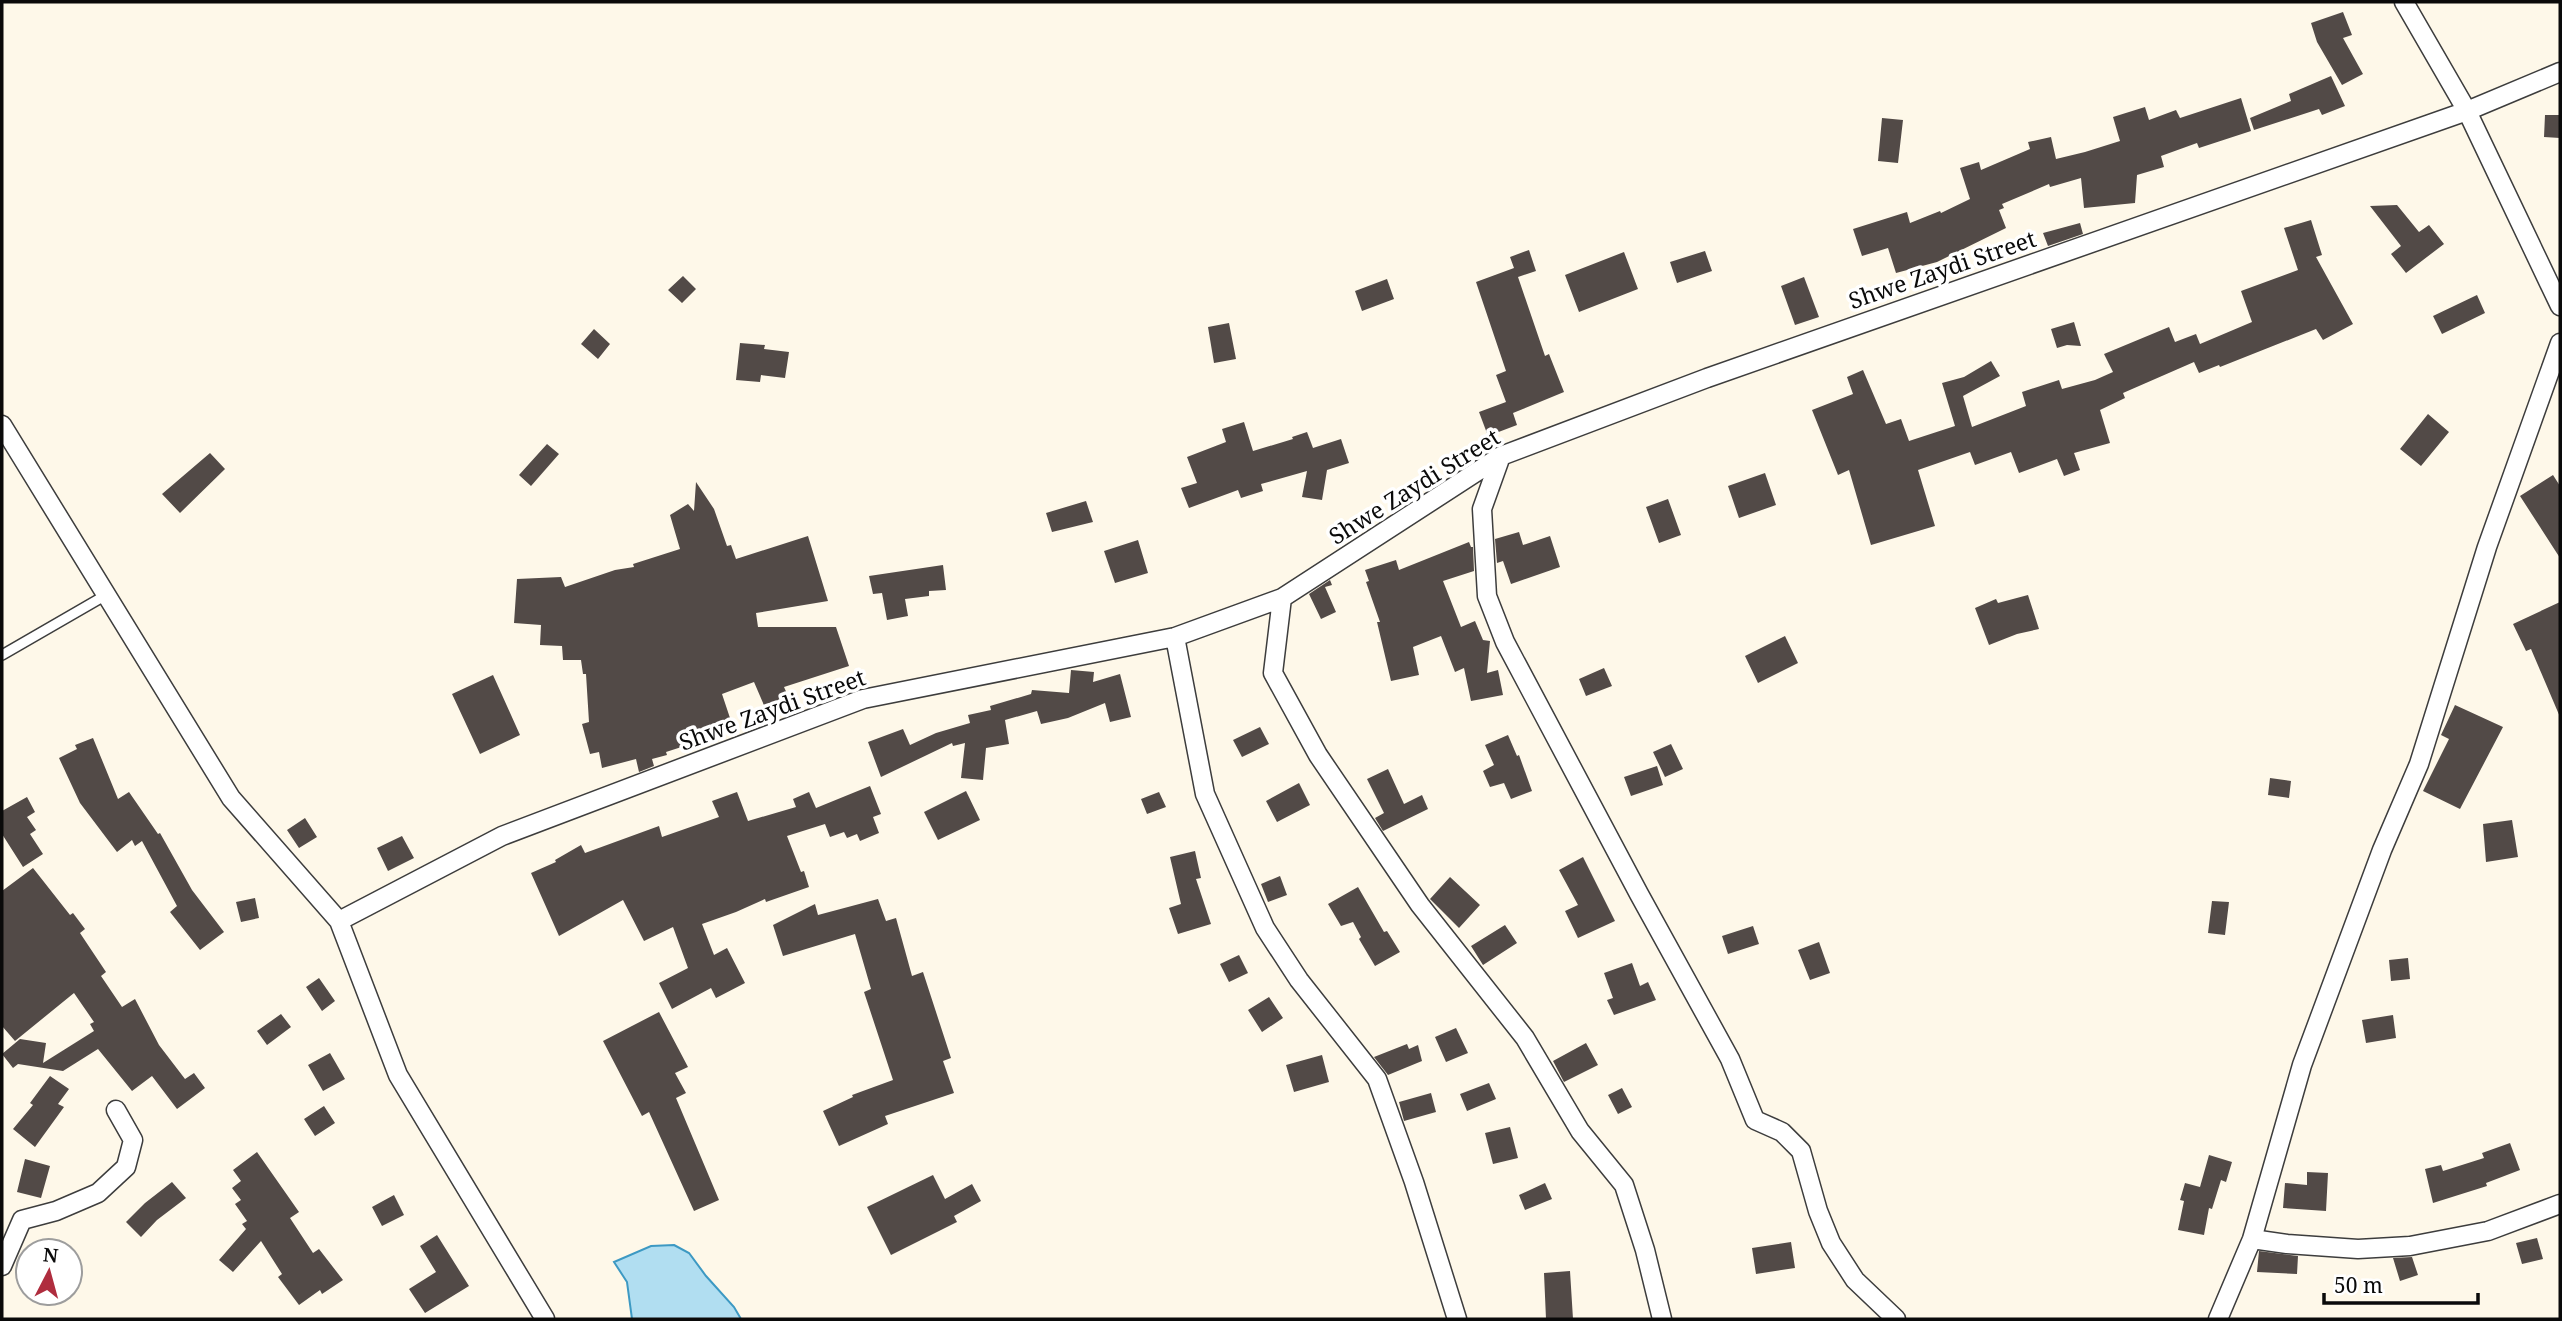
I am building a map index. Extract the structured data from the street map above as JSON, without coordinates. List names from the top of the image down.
{
  "streets": {
    "street": ["Shwe Zaydi Street"]
  },
  "scale_bar": "50 m",
  "north": "top"
}
